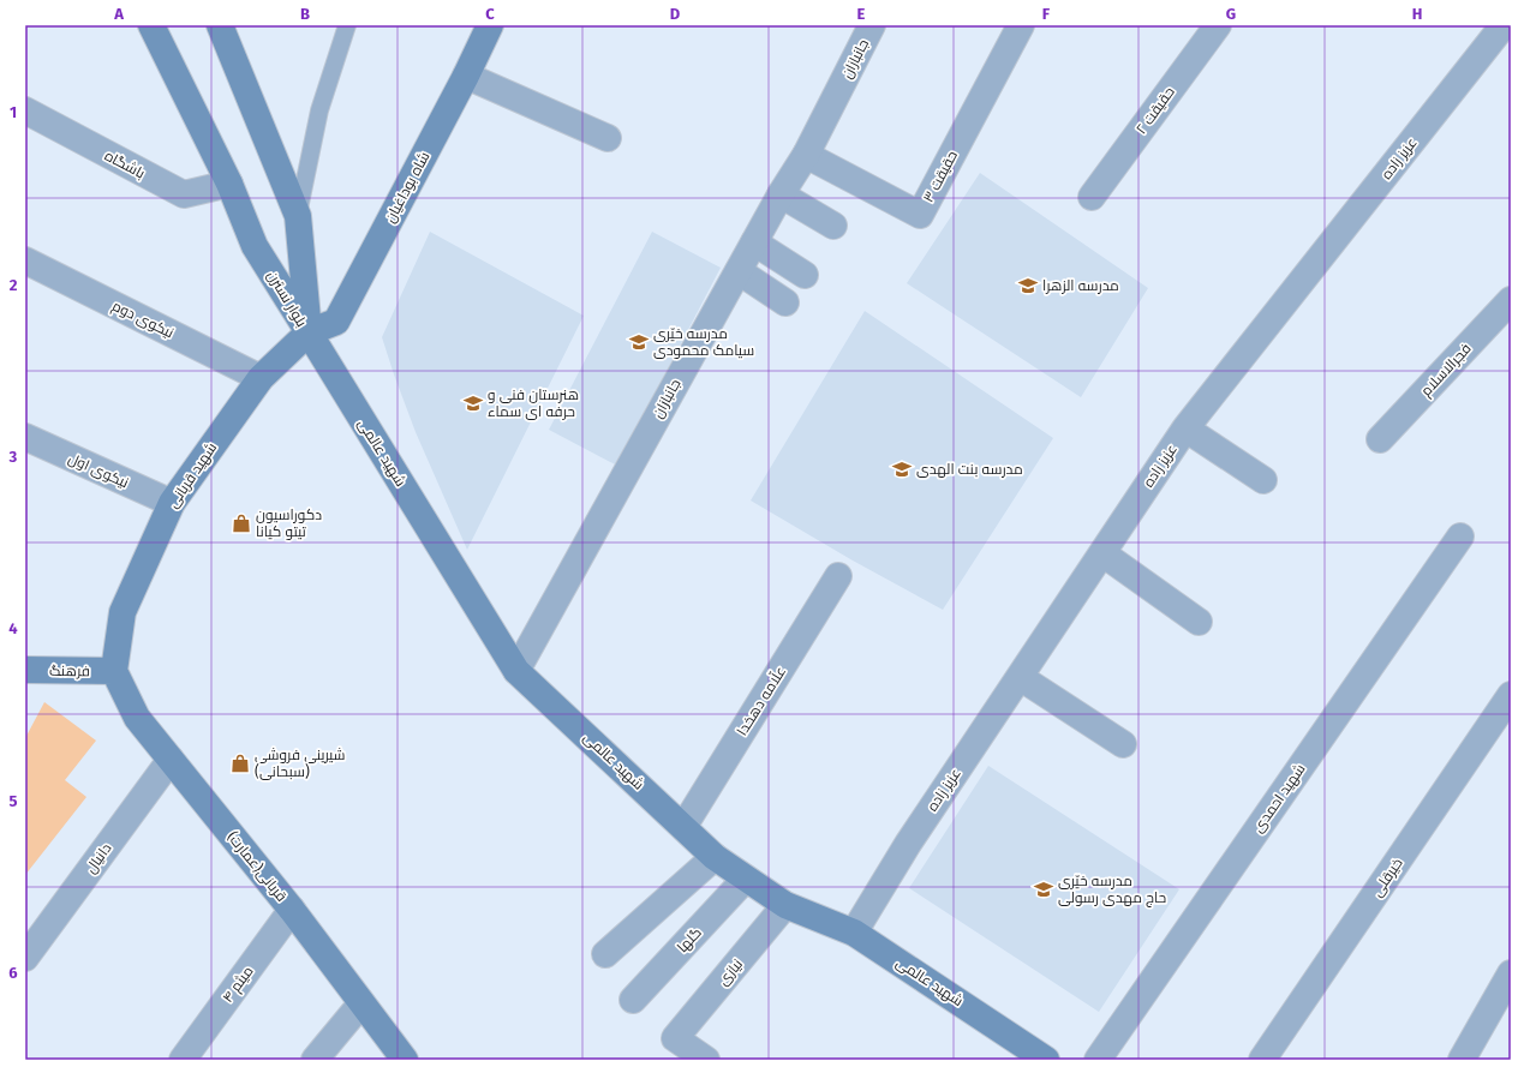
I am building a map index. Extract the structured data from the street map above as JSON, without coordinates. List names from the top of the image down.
{
  "streets": {
    "main road": [
      "شاه بوداغیان",
      "بلوار نسترن",
      "شهید عالمی",
      "شهید قربانی",
      "فرهنگ",
      "(عمارت)قربانی"
    ],
    "street": [
      "جانبازان",
      "حقیقت ۲",
      "عزیز زاده",
      "باشگاه",
      "حقیقت ۳",
      "نیکوی دوم",
      "فجرالاسلام",
      "نیکوی اول",
      "علّامه دهخدا",
      "شهید احمدی",
      "دانیال",
      "خیرقلی",
      "گلها",
      "نیازی",
      "میثم ۴"
    ]
  },
  "crossings": [
    ["جانبازان", "حقیقت ۳"],
    ["جانبازان", "شهید عالمی"],
    ["عزیز زاده", "شهید عالمی"],
    ["باشگاه", "بلوار نسترن"],
    ["شاه بوداغیان", "بلوار نسترن"],
    ["شاه بوداغیان", "شهید عالمی"],
    ["شاه بوداغیان", "شهید قربانی"],
    ["بلوار نسترن", "شهید عالمی"],
    ["بلوار نسترن", "شهید قربانی"],
    ["نیکوی دوم", "شهید قربانی"],
    ["شهید عالمی", "شهید قربانی"],
    ["شهید عالمی", "علّامه دهخدا"],
    ["شهید عالمی", "گلها"],
    ["شهید عالمی", "نیازی"],
    ["نیکوی اول", "شهید قربانی"],
    ["شهید قربانی", "فرهنگ"],
    ["شهید قربانی", "(عمارت)قربانی"],
    ["فرهنگ", "(عمارت)قربانی"],
    ["دانیال", "(عمارت)قربانی"],
    ["(عمارت)قربانی", "میثم ۴"]
  ],
  "places": {
    "school or university": [
      "مدرسه الزهرا",
      "مدرسه خیّری سیامک محمودی",
      "هنرستان فنی و حرفه ای سماء",
      "مدرسه بنت الهدی",
      "مدرسه خیّری حاج مهدی رسولی"
    ],
    "shop": ["دکوراسیون تیتو کیانا", "شیرینی فروشی (سبحانی)"]
  },
  "grid": {
    "columns": [
      "A",
      "B",
      "C",
      "D",
      "E",
      "F",
      "G",
      "H"
    ],
    "rows": [
      "1",
      "2",
      "3",
      "4",
      "5",
      "6"
    ]
  }
}
